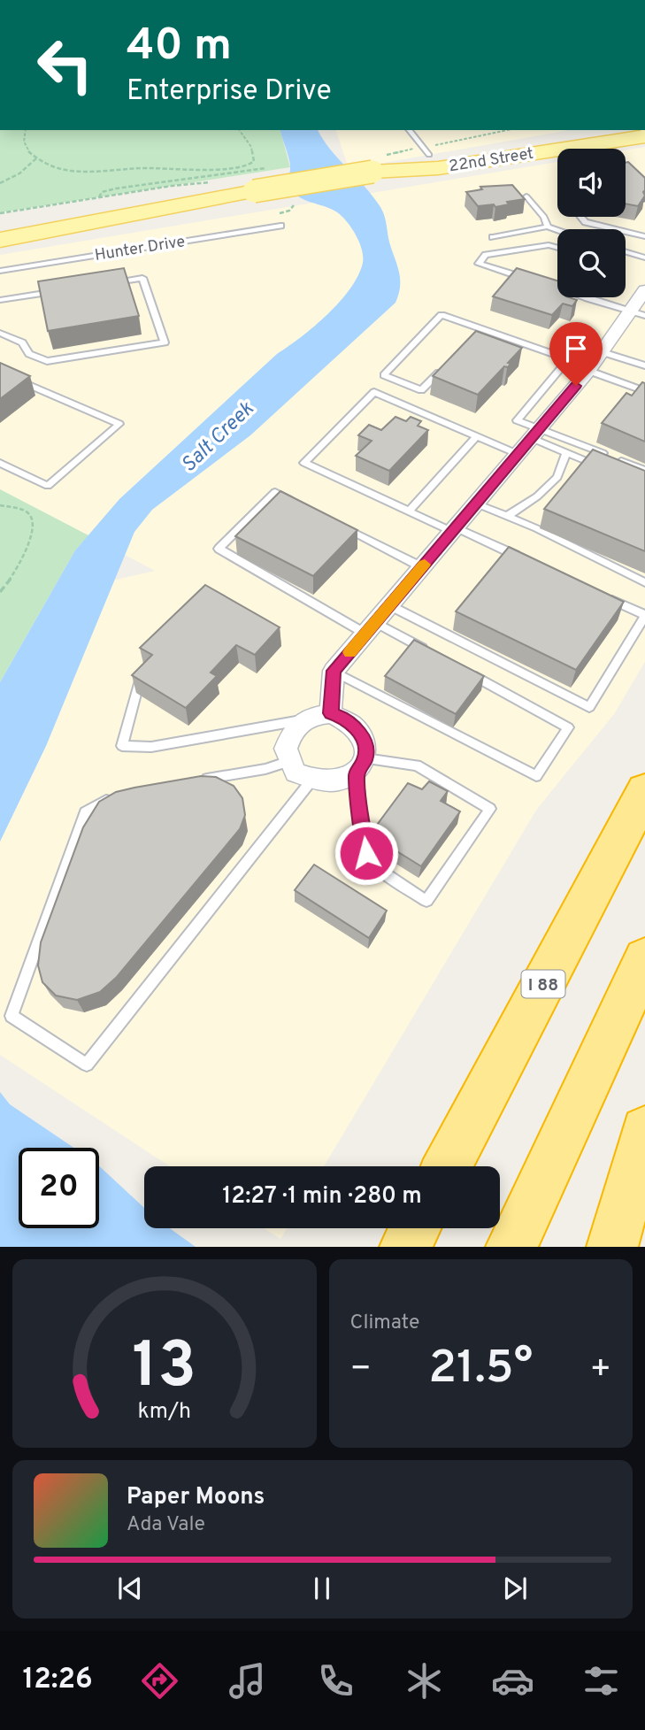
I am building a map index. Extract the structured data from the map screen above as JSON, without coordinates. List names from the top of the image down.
{
  "streets": {
    "highway": ["I 88"],
    "main road": ["22nd Street"],
    "lane": ["Hunter Drive"]
  },
  "water": ["Salt Creek"],
  "page": {
    "turn": ["40 m", "Enterprise Drive"],
    "limit": "20",
    "trip": "12:27 · 1 min · 280 m",
    "tile": "Climate",
    "heat": ["−", "21.5°", "+"],
    "song": ["Paper Moons", "Ada Vale"],
    "tabs": "12:26",
    "gauge": ["13", "km/h"]
  }
}
